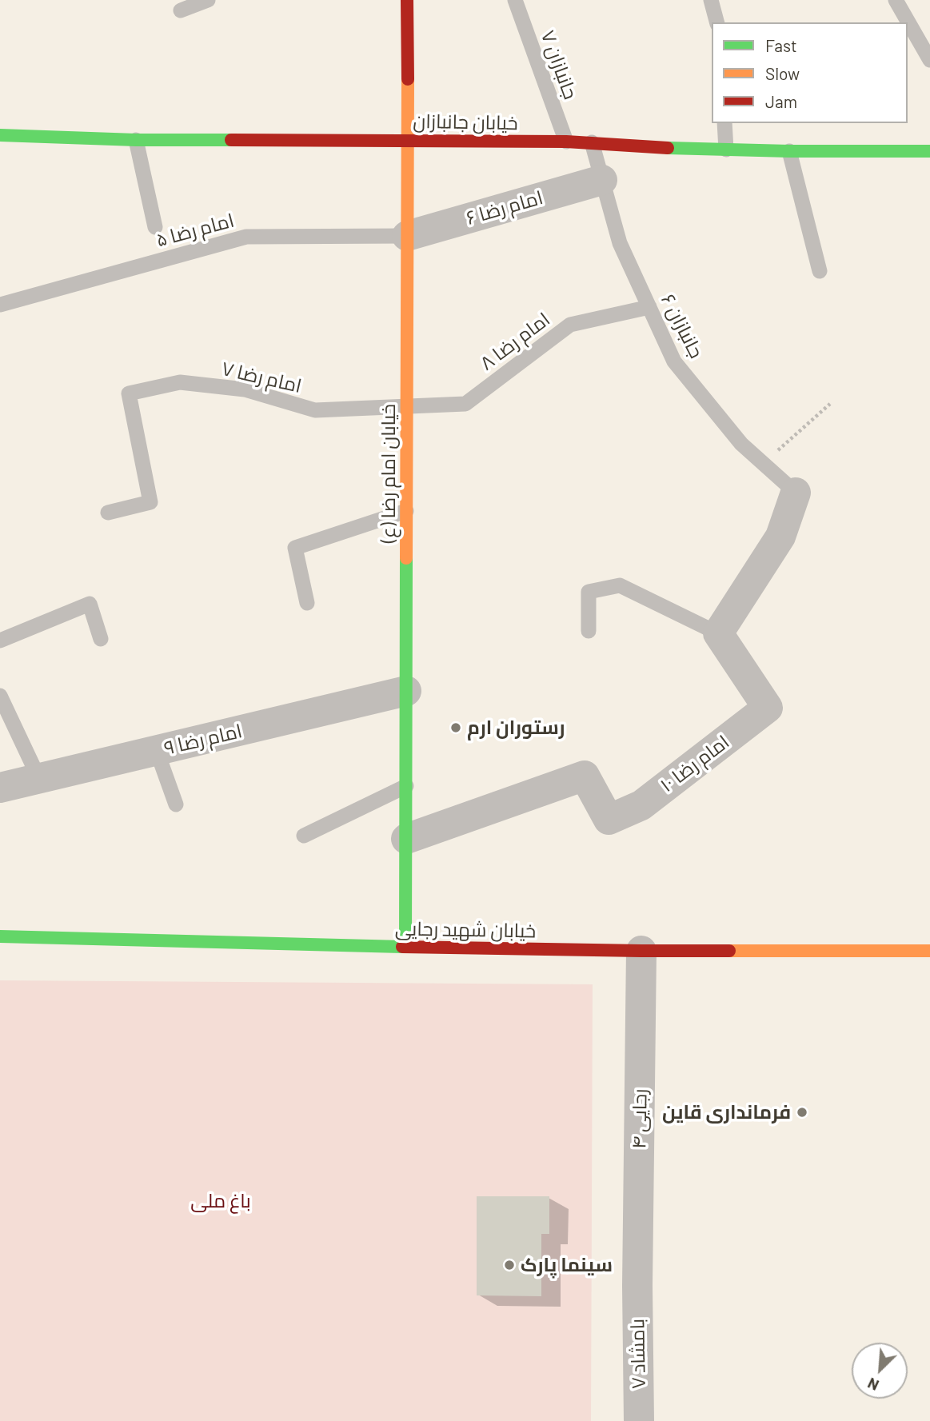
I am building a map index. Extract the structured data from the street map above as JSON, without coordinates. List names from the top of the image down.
{
  "streets": {
    "street": [
      "خیابان جانبازان",
      "امام رضا ۶",
      "خیابان امام رضا (ع)",
      "امام رضا ۹",
      "امام رضا ۱۰",
      "خیابان شهید رجایی",
      "رجایی ۴",
      "بامشاد ۷"
    ],
    "lane": [
      "جانبازان ۷",
      "امام رضا ۵",
      "جانبازان ۶",
      "امام رضا ۸",
      "امام رضا ۷"
    ]
  },
  "crossings": [
    ["جانبازان ۷", "خیابان جانبازان"],
    ["خیابان جانبازان", "جانبازان ۶"],
    ["خیابان جانبازان", "خیابان امام رضا (ع)"],
    ["امام رضا ۶", "امام رضا ۵"],
    ["امام رضا ۶", "جانبازان ۶"],
    ["امام رضا ۶", "خیابان امام رضا (ع)"],
    ["امام رضا ۵", "خیابان امام رضا (ع)"],
    ["جانبازان ۶", "امام رضا ۸"],
    ["امام رضا ۸", "امام رضا ۷"],
    ["امام رضا ۸", "خیابان امام رضا (ع)"],
    ["امام رضا ۷", "خیابان امام رضا (ع)"],
    ["خیابان امام رضا (ع)", "امام رضا ۹"],
    ["خیابان امام رضا (ع)", "امام رضا ۱۰"],
    ["خیابان امام رضا (ع)", "خیابان شهید رجایی"],
    ["خیابان شهید رجایی", "رجایی ۴"],
    ["رجایی ۴", "بامشاد ۷"]
  ],
  "parks": ["باغ ملی"],
  "places": ["رستوران ارم", "فرمانداری قاین", "سینما پارک"],
  "legend": ["Fast", "Slow", "Jam"],
  "north": "bottom left"
}
